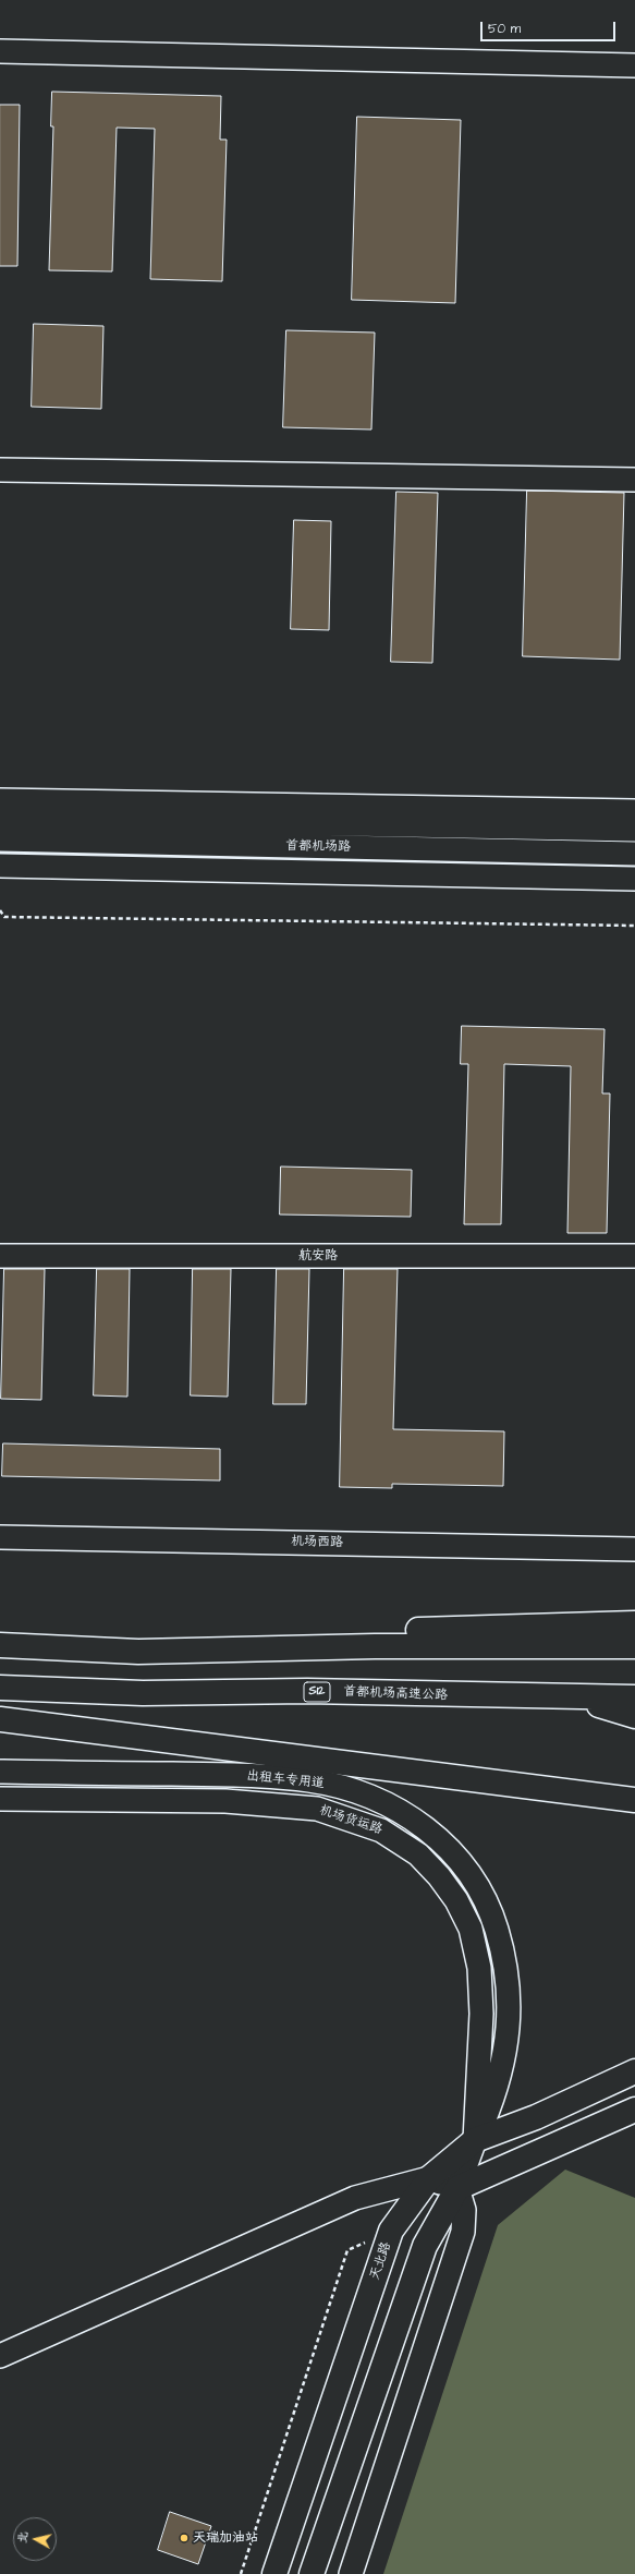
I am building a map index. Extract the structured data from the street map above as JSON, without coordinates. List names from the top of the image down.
{
  "streets": {
    "main road": ["S12", "首都机场高速公路", "天北路"],
    "street": [
      "首都机场路",
      "航安路",
      "机场西路",
      "出租车专用道",
      "机场货运路"
    ]
  },
  "crossings": [
    ["出租车专用道", "机场货运路"],
    ["出租车专用道", "天北路"],
    ["机场货运路", "天北路"]
  ],
  "places": ["天瑞加油站"],
  "scale_bar": "50 m",
  "north": "left"
}
